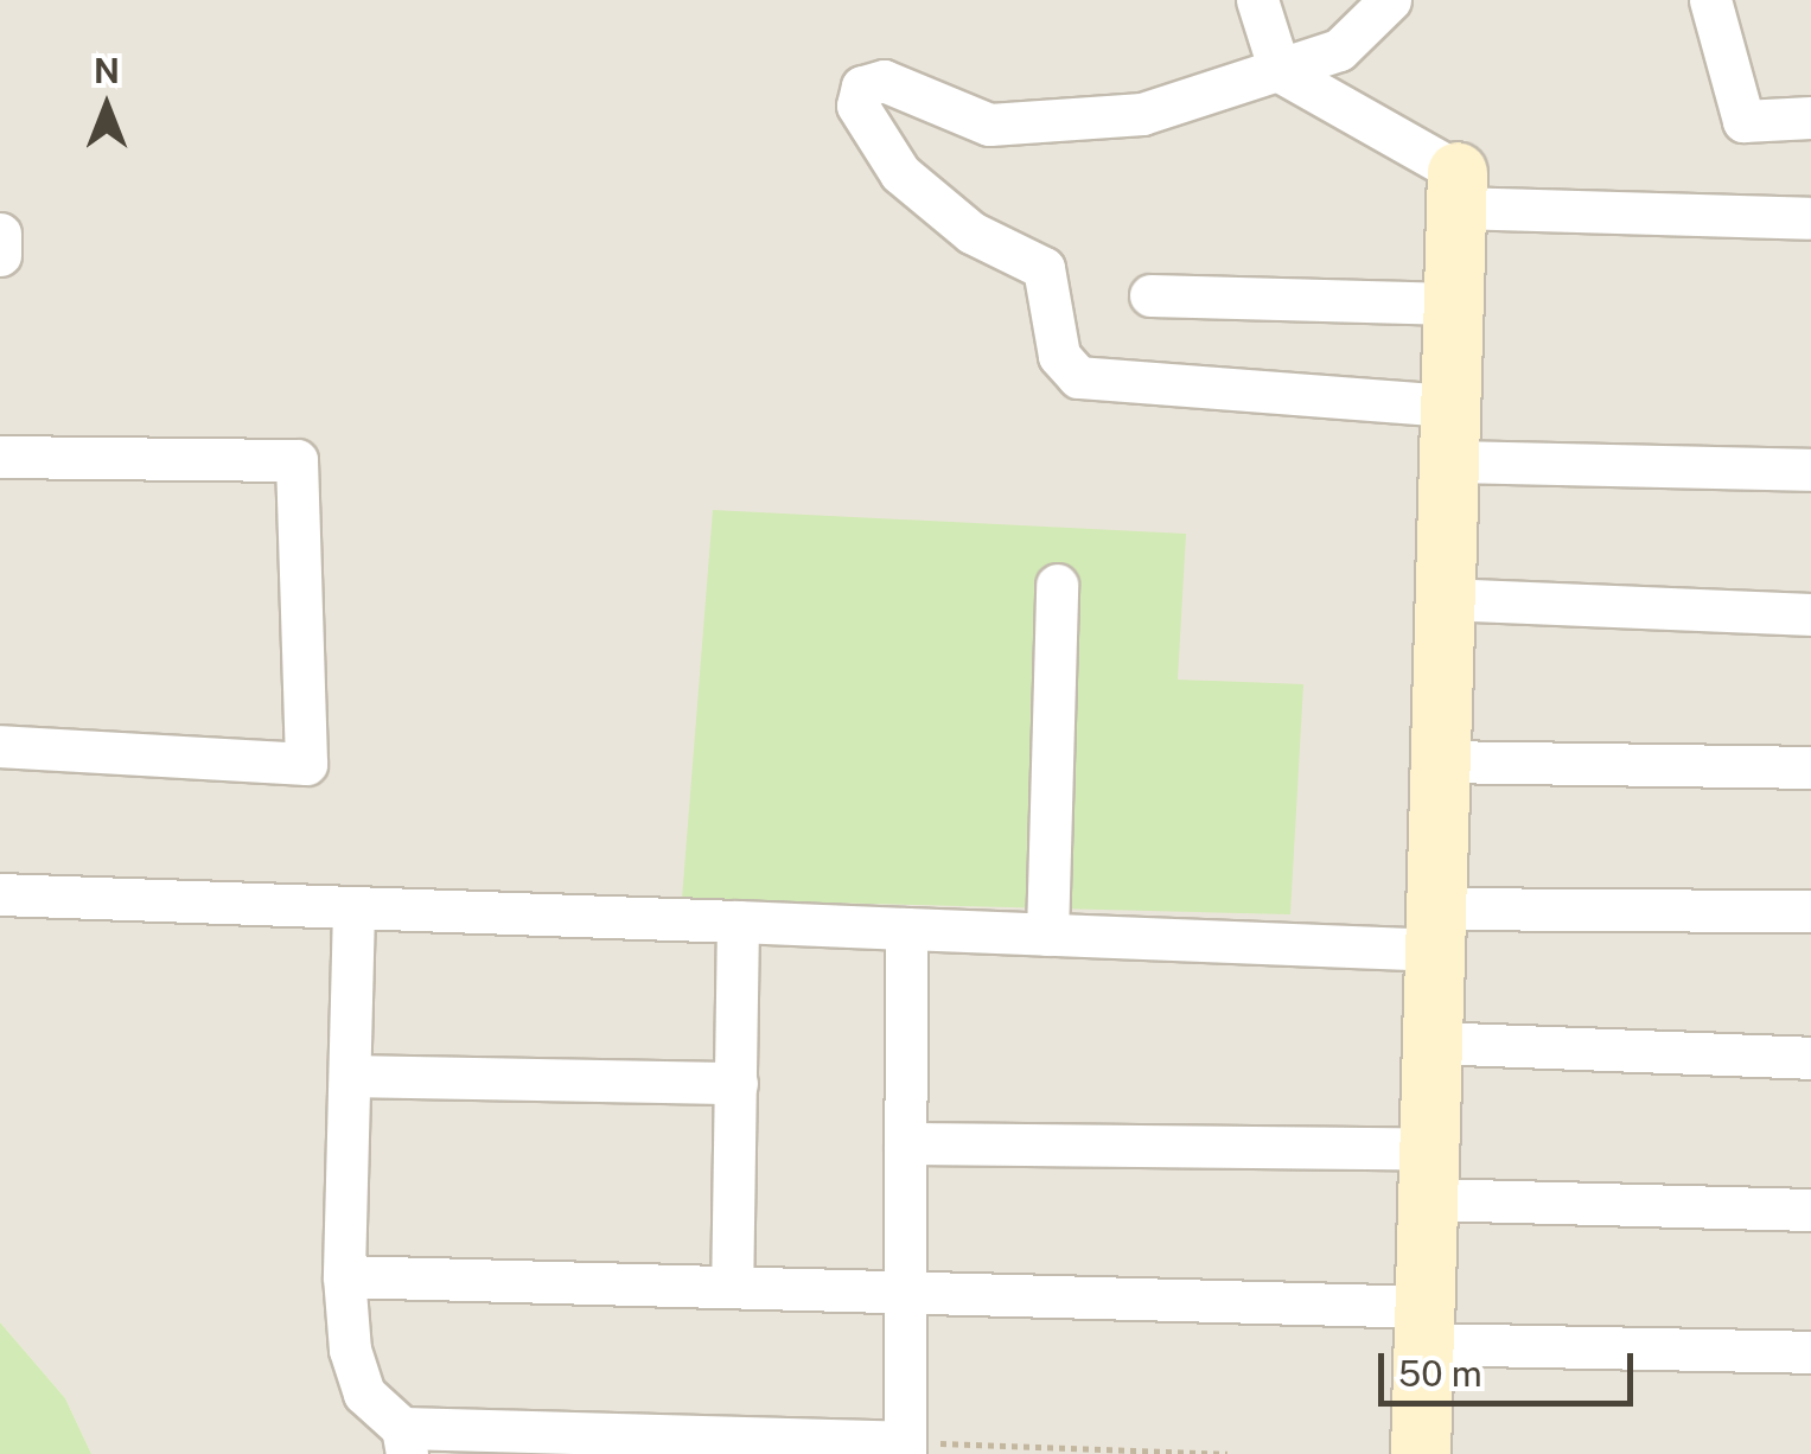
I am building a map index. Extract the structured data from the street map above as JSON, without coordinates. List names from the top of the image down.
{
  "scale_bar": "50 m",
  "north": "top"
}
